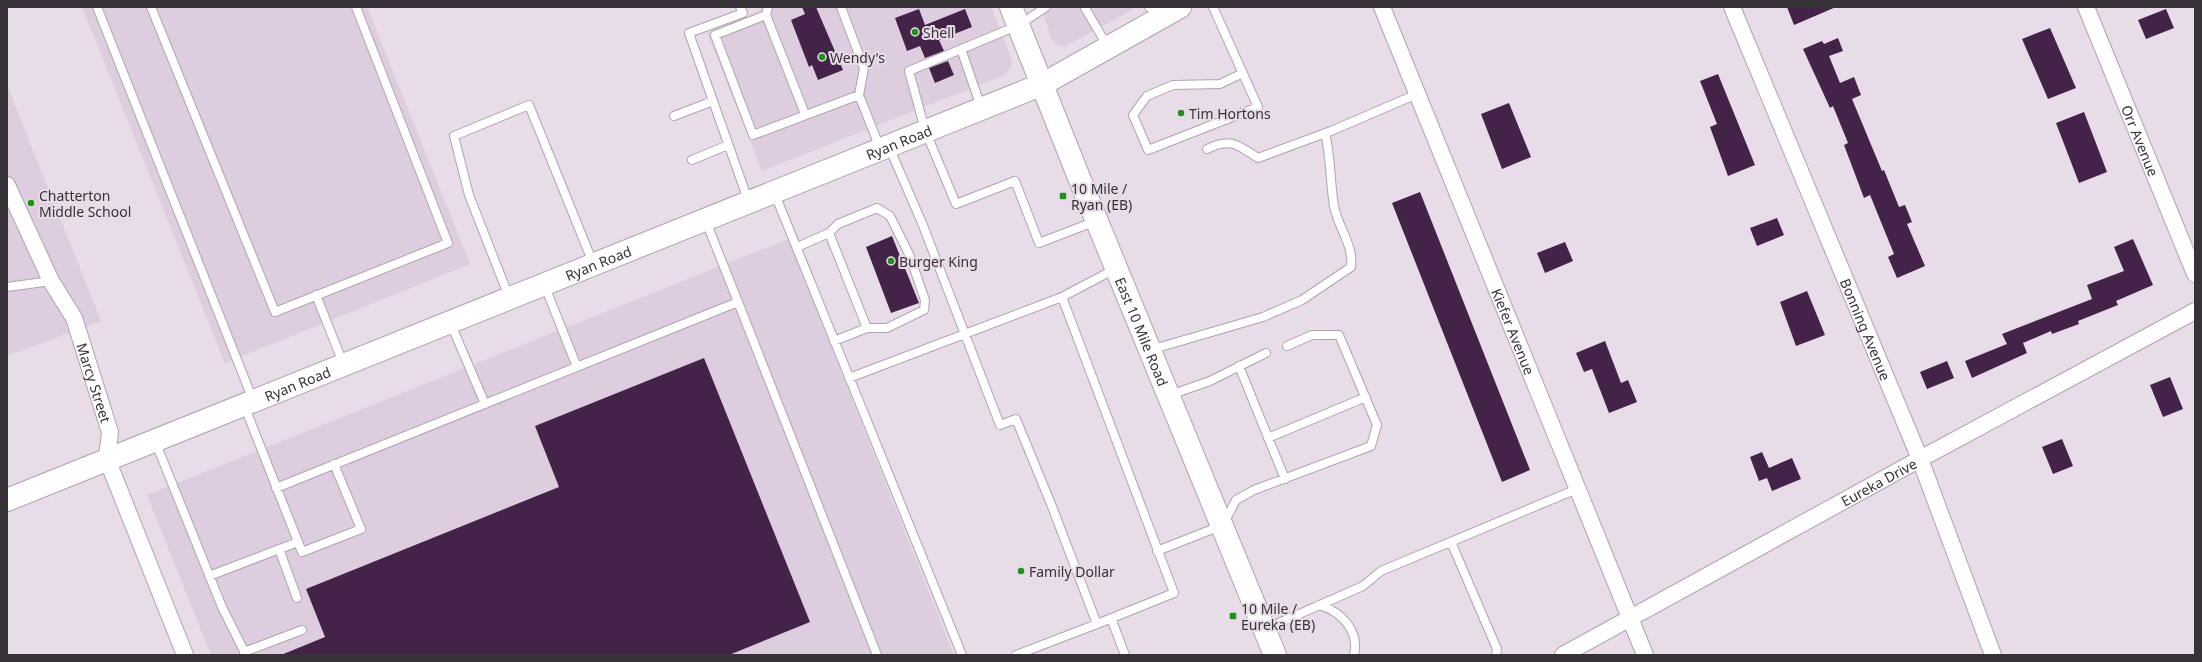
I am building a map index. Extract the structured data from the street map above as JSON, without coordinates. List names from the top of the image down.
{
  "streets": {
    "main road": ["Ryan Road", "East 10 Mile Road"],
    "street": [
      "Orr Avenue",
      "Bonning Avenue",
      "Kiefer Avenue",
      "Marcy Street",
      "Eureka Drive"
    ]
  },
  "crossings": [
    ["Ryan Road", "East 10 Mile Road"],
    ["Ryan Road", "Marcy Street"],
    ["Bonning Avenue", "Eureka Drive"],
    ["Kiefer Avenue", "Eureka Drive"]
  ],
  "places": {
    "other": [
      "Shell",
      "Wendy's",
      "Tim Hortons",
      "Chatterton Middle School",
      "Burger King",
      "Family Dollar"
    ],
    "transit": ["10 Mile / Ryan (EB)", "10 Mile / Eureka (EB)"]
  }
}
